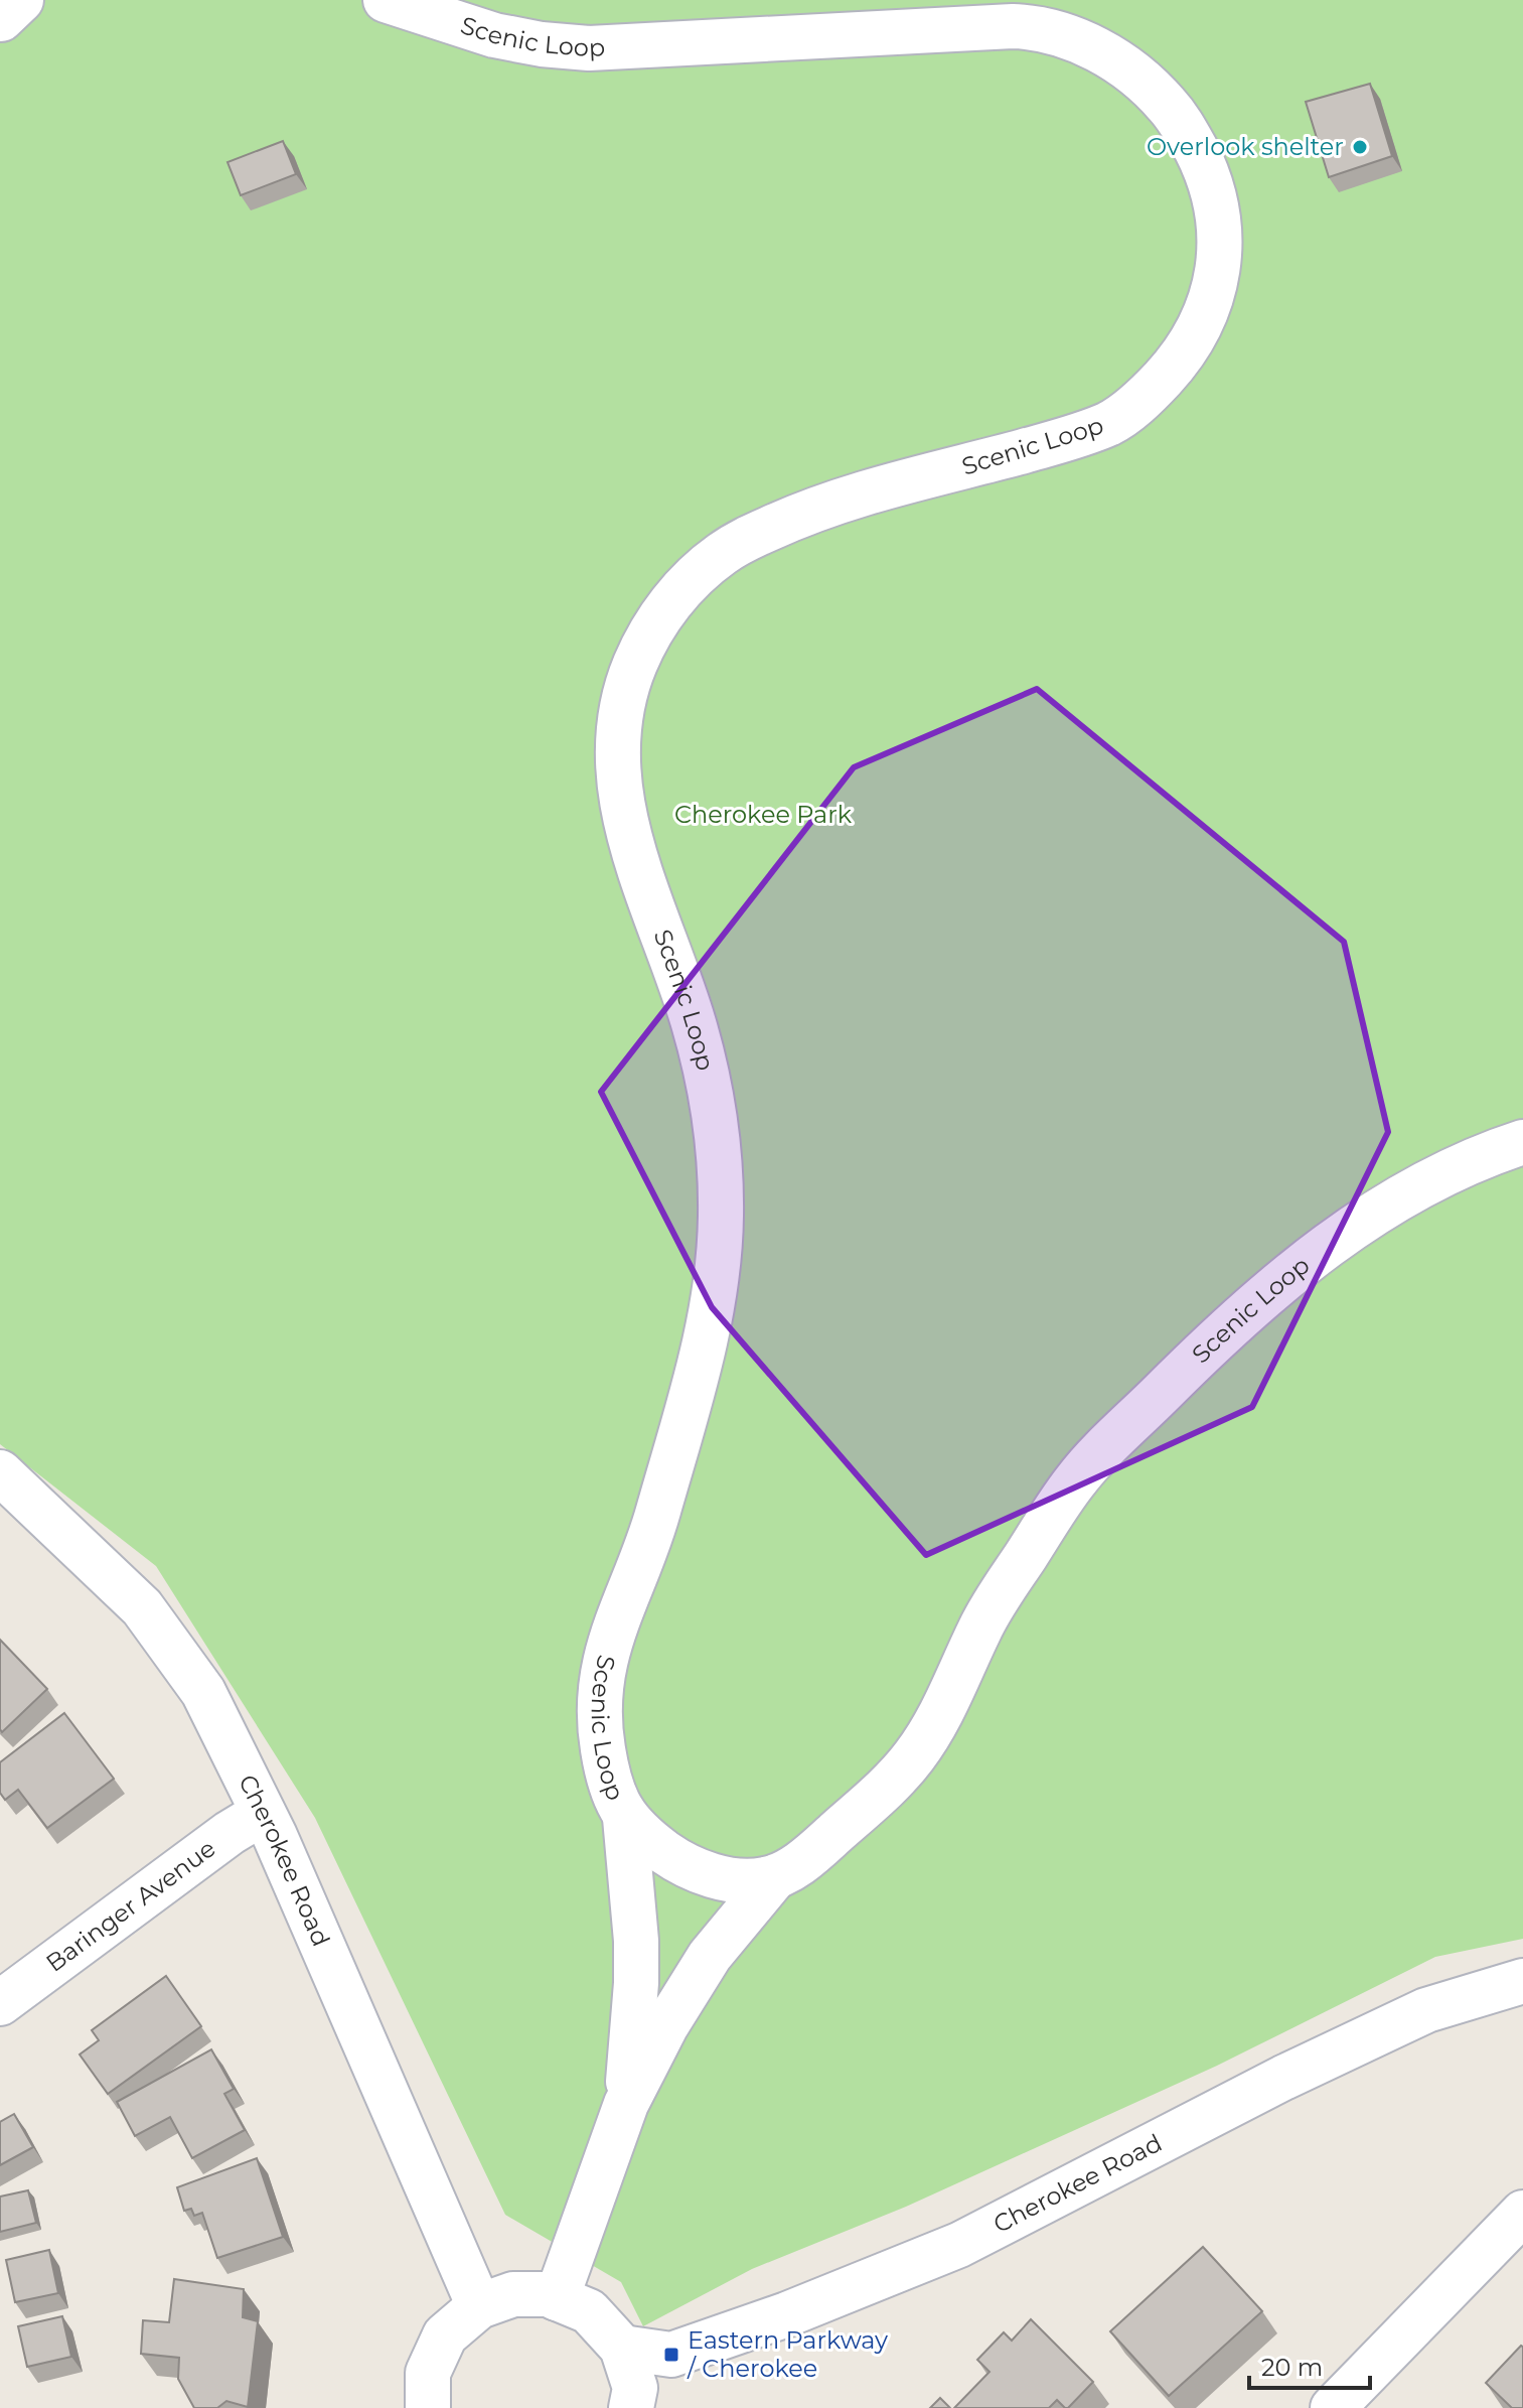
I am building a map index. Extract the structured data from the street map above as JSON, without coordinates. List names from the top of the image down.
{
  "streets": {
    "street": ["Scenic Loop", "Cherokee Road", "Baringer Avenue"]
  },
  "crossings": [
    ["Cherokee Road", "Baringer Avenue"]
  ],
  "parks": ["Cherokee Park"],
  "places": {
    "other": ["Overlook shelter"],
    "transit": ["Eastern Parkway / Cherokee"]
  },
  "scale_bar": "20 m"
}
